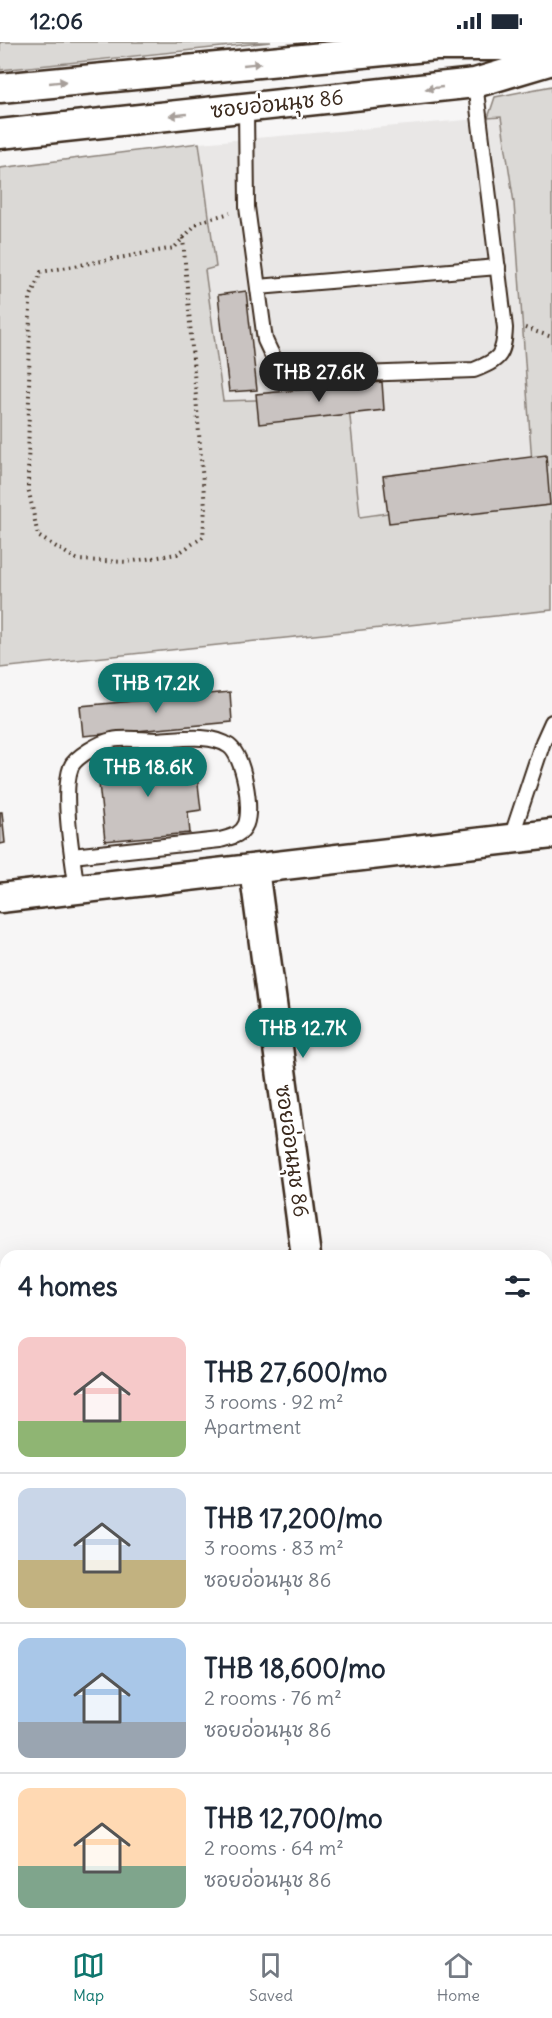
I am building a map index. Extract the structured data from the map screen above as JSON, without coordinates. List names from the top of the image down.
{
  "streets": {
    "street": ["ซอยอ่อนนุช 86"]
  },
  "page": {
    "status": "12:06",
    "price": [
      "THB 27.6K",
      "THB 17.2K",
      "THB 18.6K",
      "THB 12.7K"
    ],
    "heading": "4 homes",
    "list": [
      {
        "name": "THB 27,600/mo",
        "note": "3 rooms · 92 m² · Apartment"
      },
      {
        "name": "THB 17,200/mo",
        "note": "3 rooms · 83 m² · ซอยอ่อนนุช 86"
      },
      {
        "name": "THB 18,600/mo",
        "note": "2 rooms · 76 m² · ซอยอ่อนนุช 86"
      },
      {
        "name": "THB 12,700/mo",
        "note": "2 rooms · 64 m² · ซอยอ่อนนุช 86"
      }
    ],
    "tabs": ["Map", "Saved", "Home"]
  }
}
